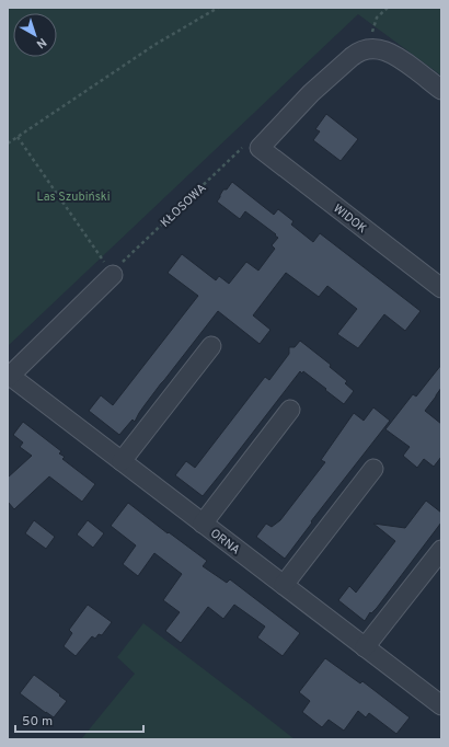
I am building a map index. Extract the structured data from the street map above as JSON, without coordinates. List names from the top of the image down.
{
  "streets": {
    "street": ["WIDOK", "ORNA"],
    "path": ["KŁOSOWA"]
  },
  "crossings": [
    ["KŁOSOWA", "WIDOK"]
  ],
  "parks": ["Las Szubiński"],
  "scale_bar": "50 m",
  "north": "bottom right"
}
